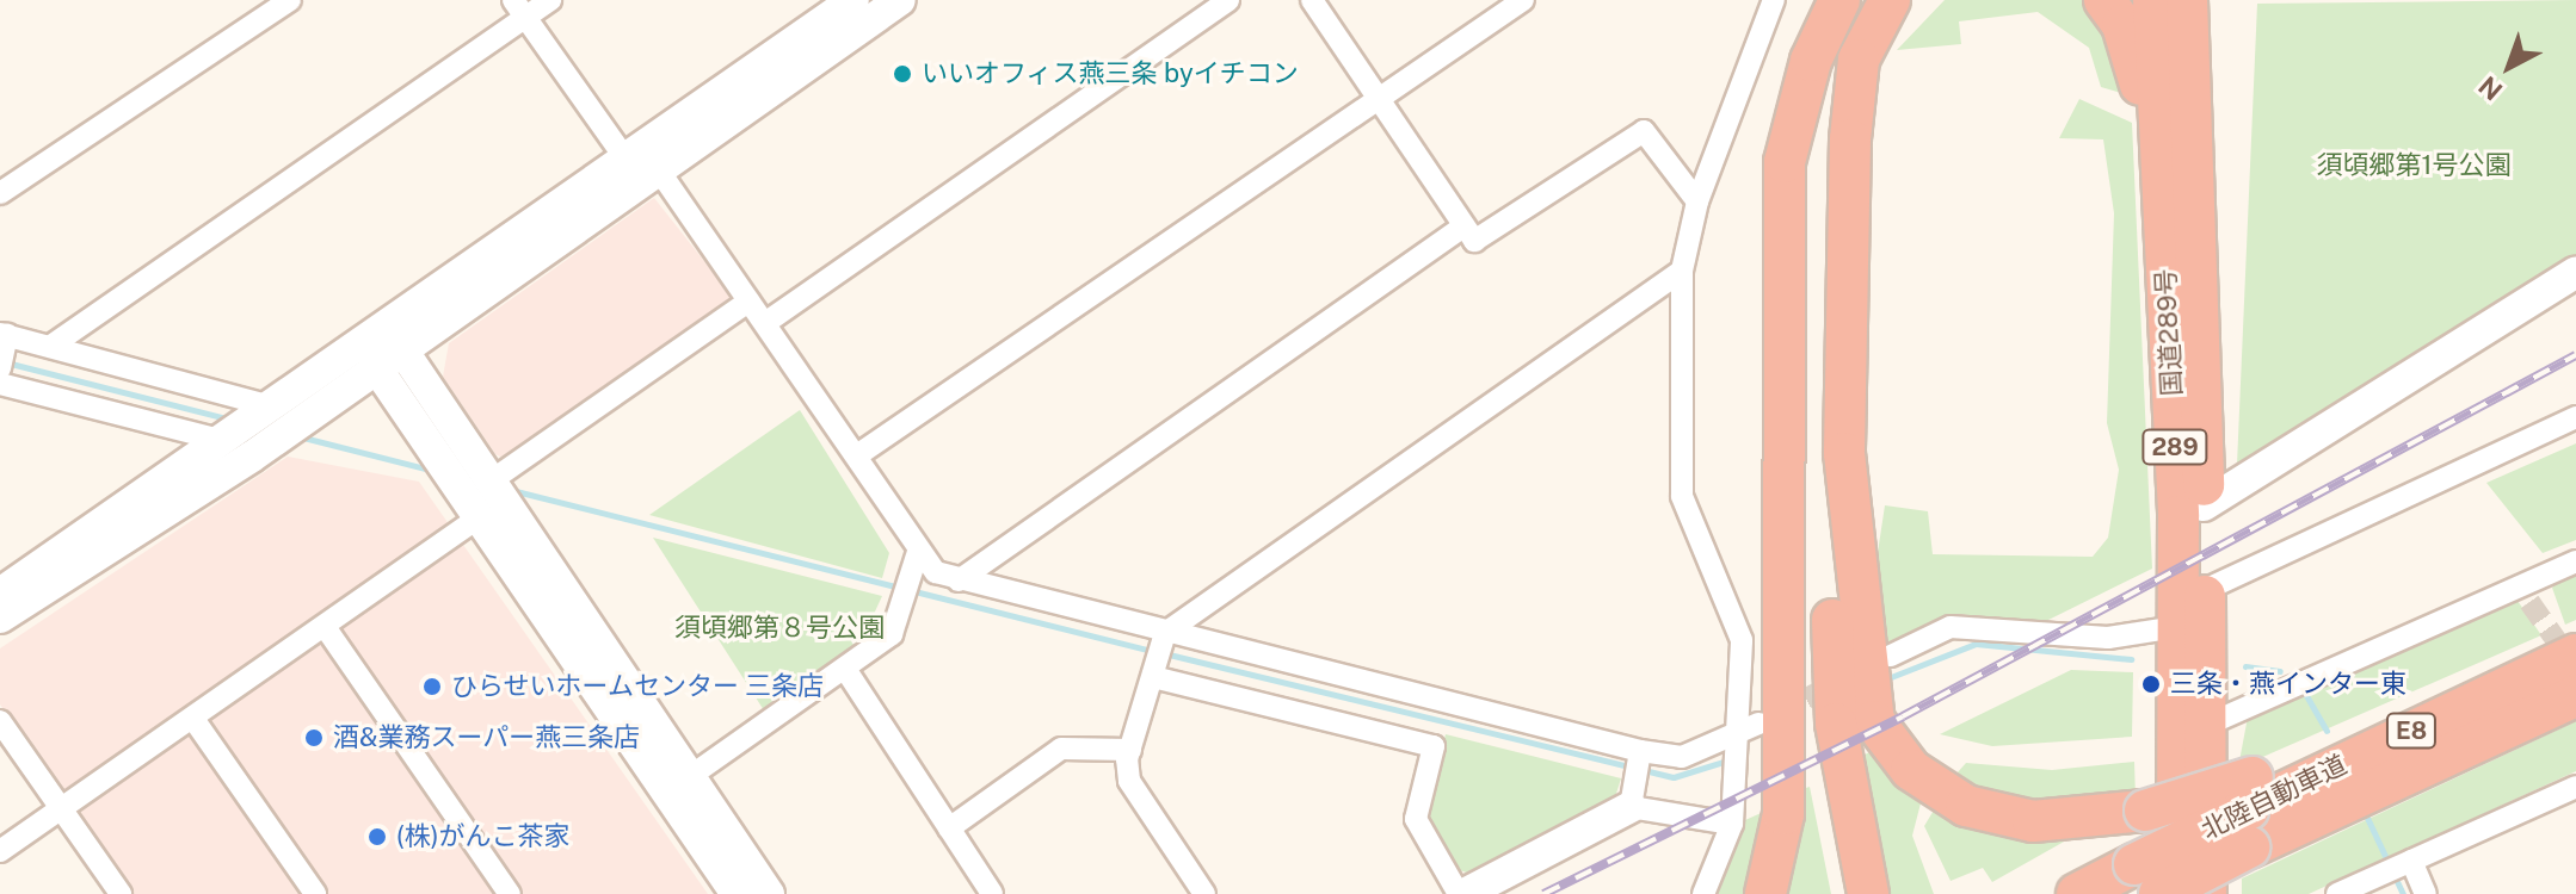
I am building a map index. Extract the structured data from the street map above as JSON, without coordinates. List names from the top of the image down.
{
  "streets": {
    "highway": [
      "国道289号",
      "289",
      "E8",
      "北陸自動車道"
    ]
  },
  "parks": ["須頃郷第1号公園", "須頃郷第８号公園"],
  "places": [
    "いいオフィス燕三条 byイチコン",
    "三条・燕インター東",
    "ひらせいホームセンター 三条店",
    "酒&業務スーパー燕三条店",
    "(株)がんこ茶家"
  ],
  "north": "bottom left"
}
